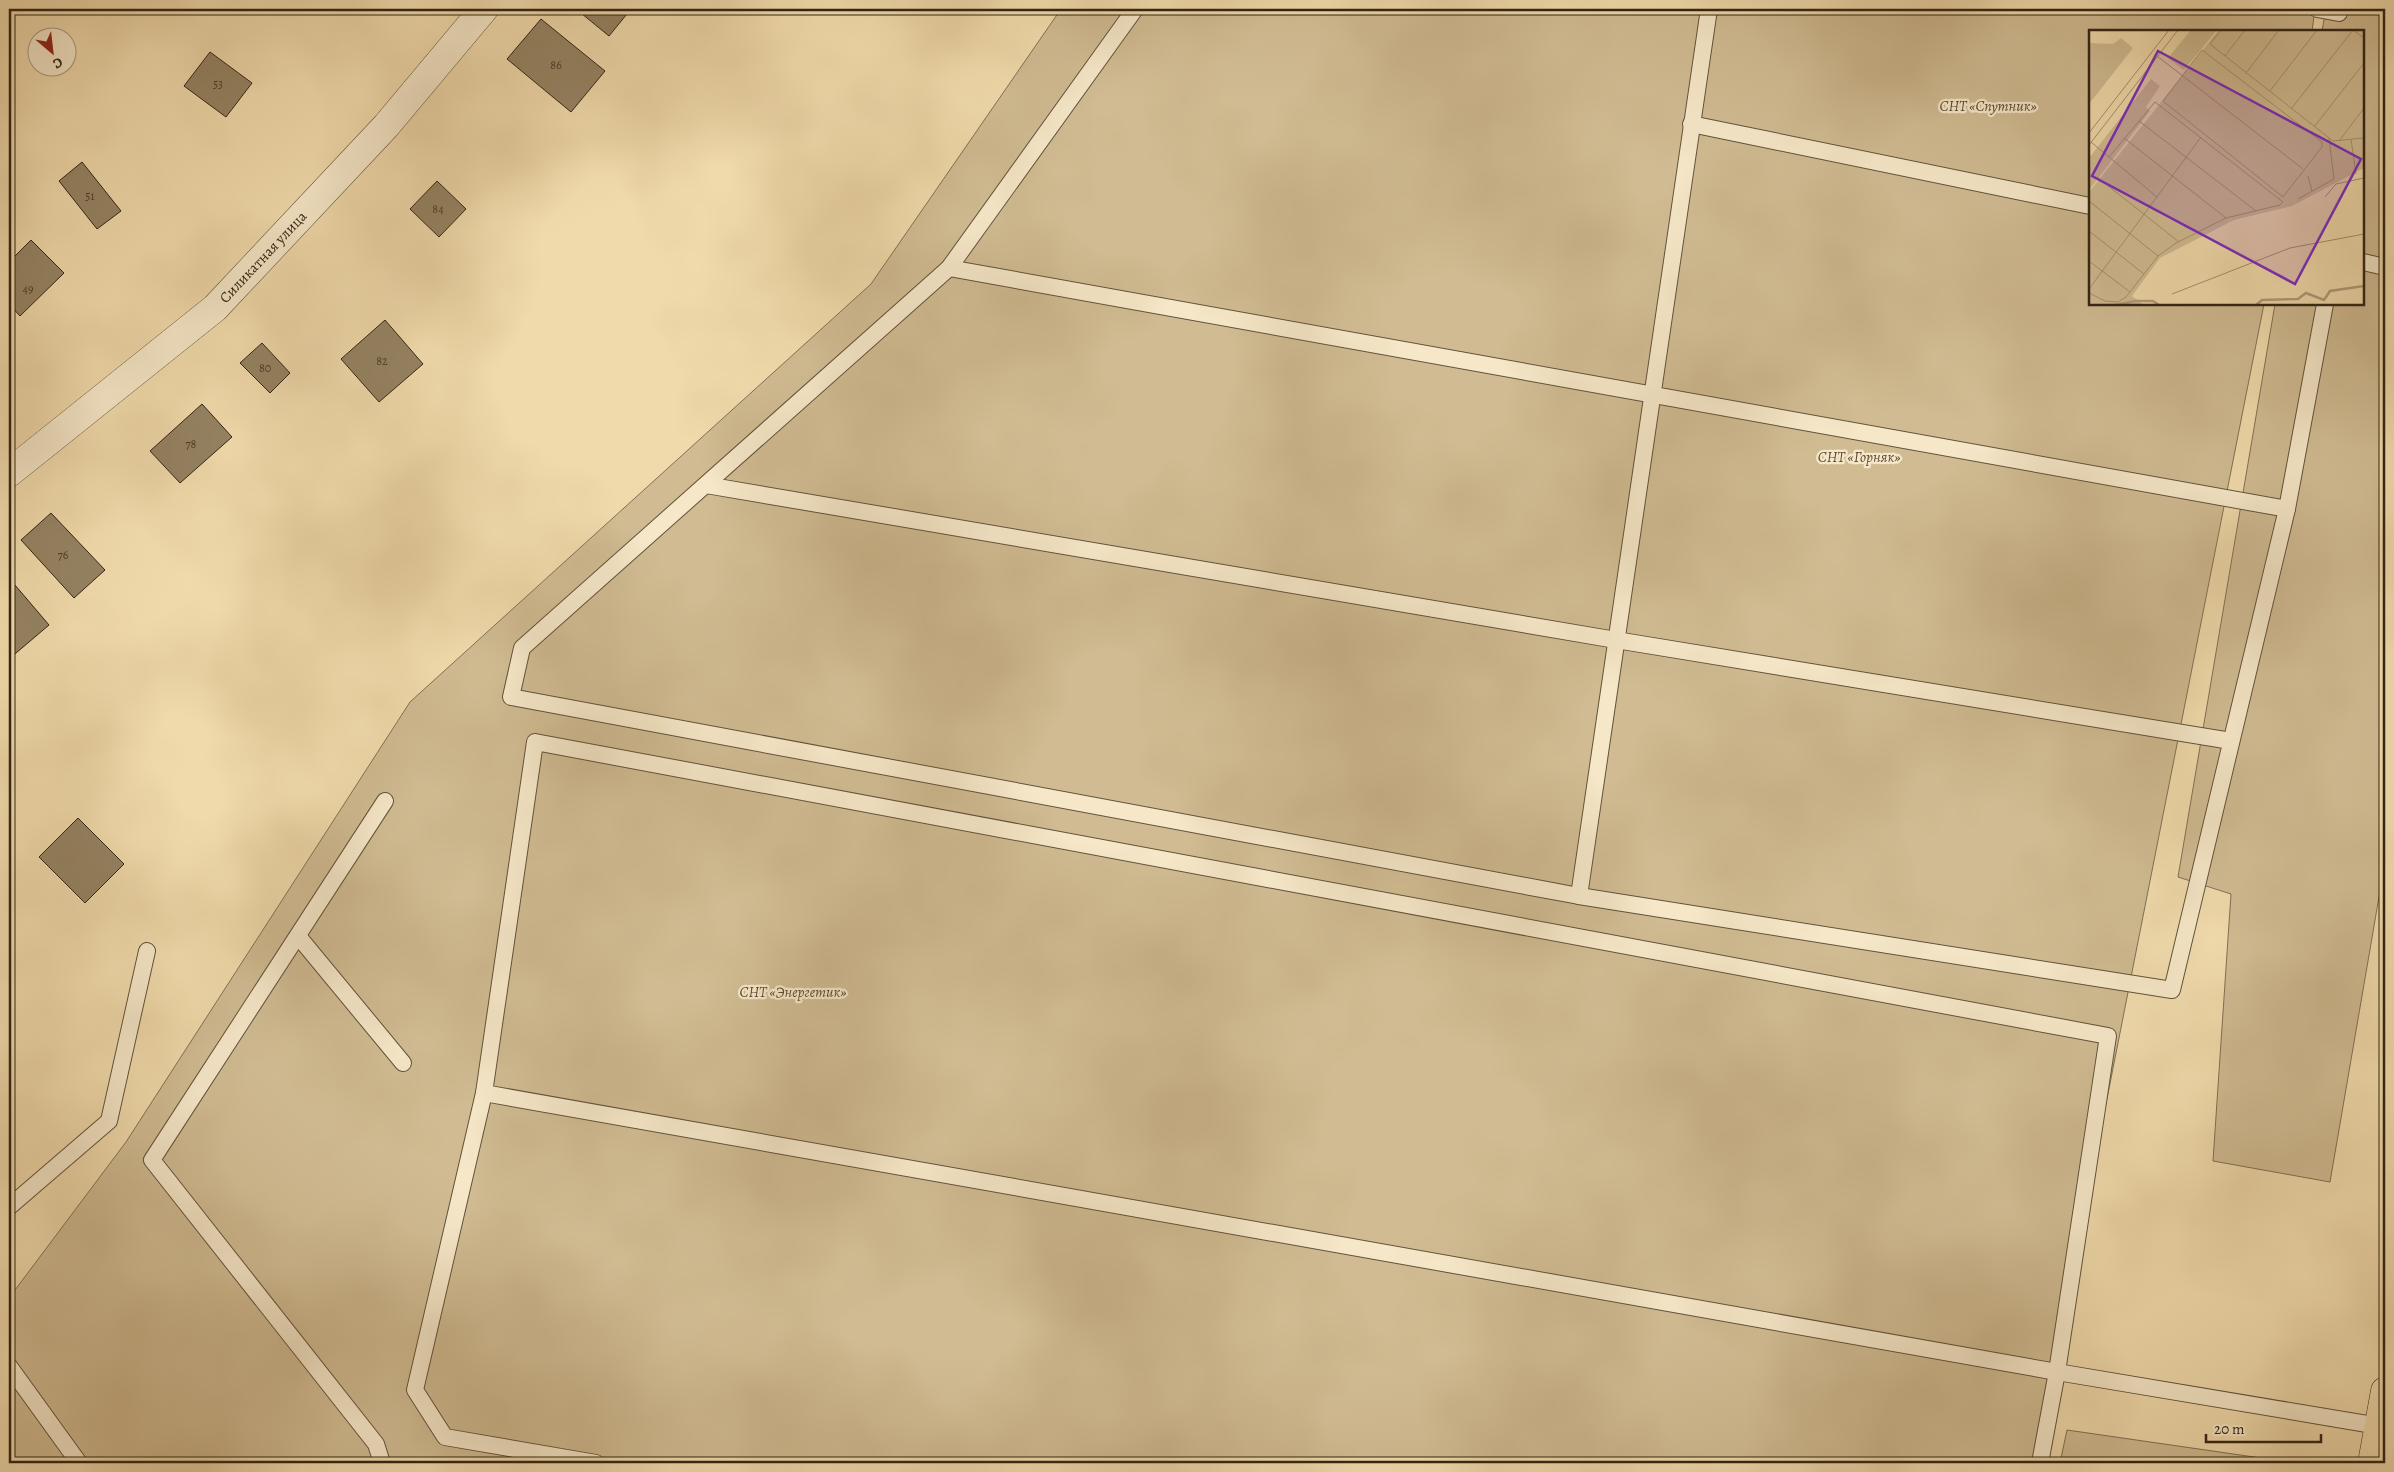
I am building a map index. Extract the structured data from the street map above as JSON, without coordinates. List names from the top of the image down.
{
  "streets": {
    "street": ["Силикатная улица"]
  },
  "parks": ["СНТ «Спутник»", "СНТ «Горняк»", "СНТ «Энергетик»"],
  "house_numbers": [
    "86",
    "53",
    "51",
    "84",
    "49",
    "82",
    "80",
    "78",
    "76"
  ],
  "scale_bar": "20 m",
  "north": "bottom right"
}
